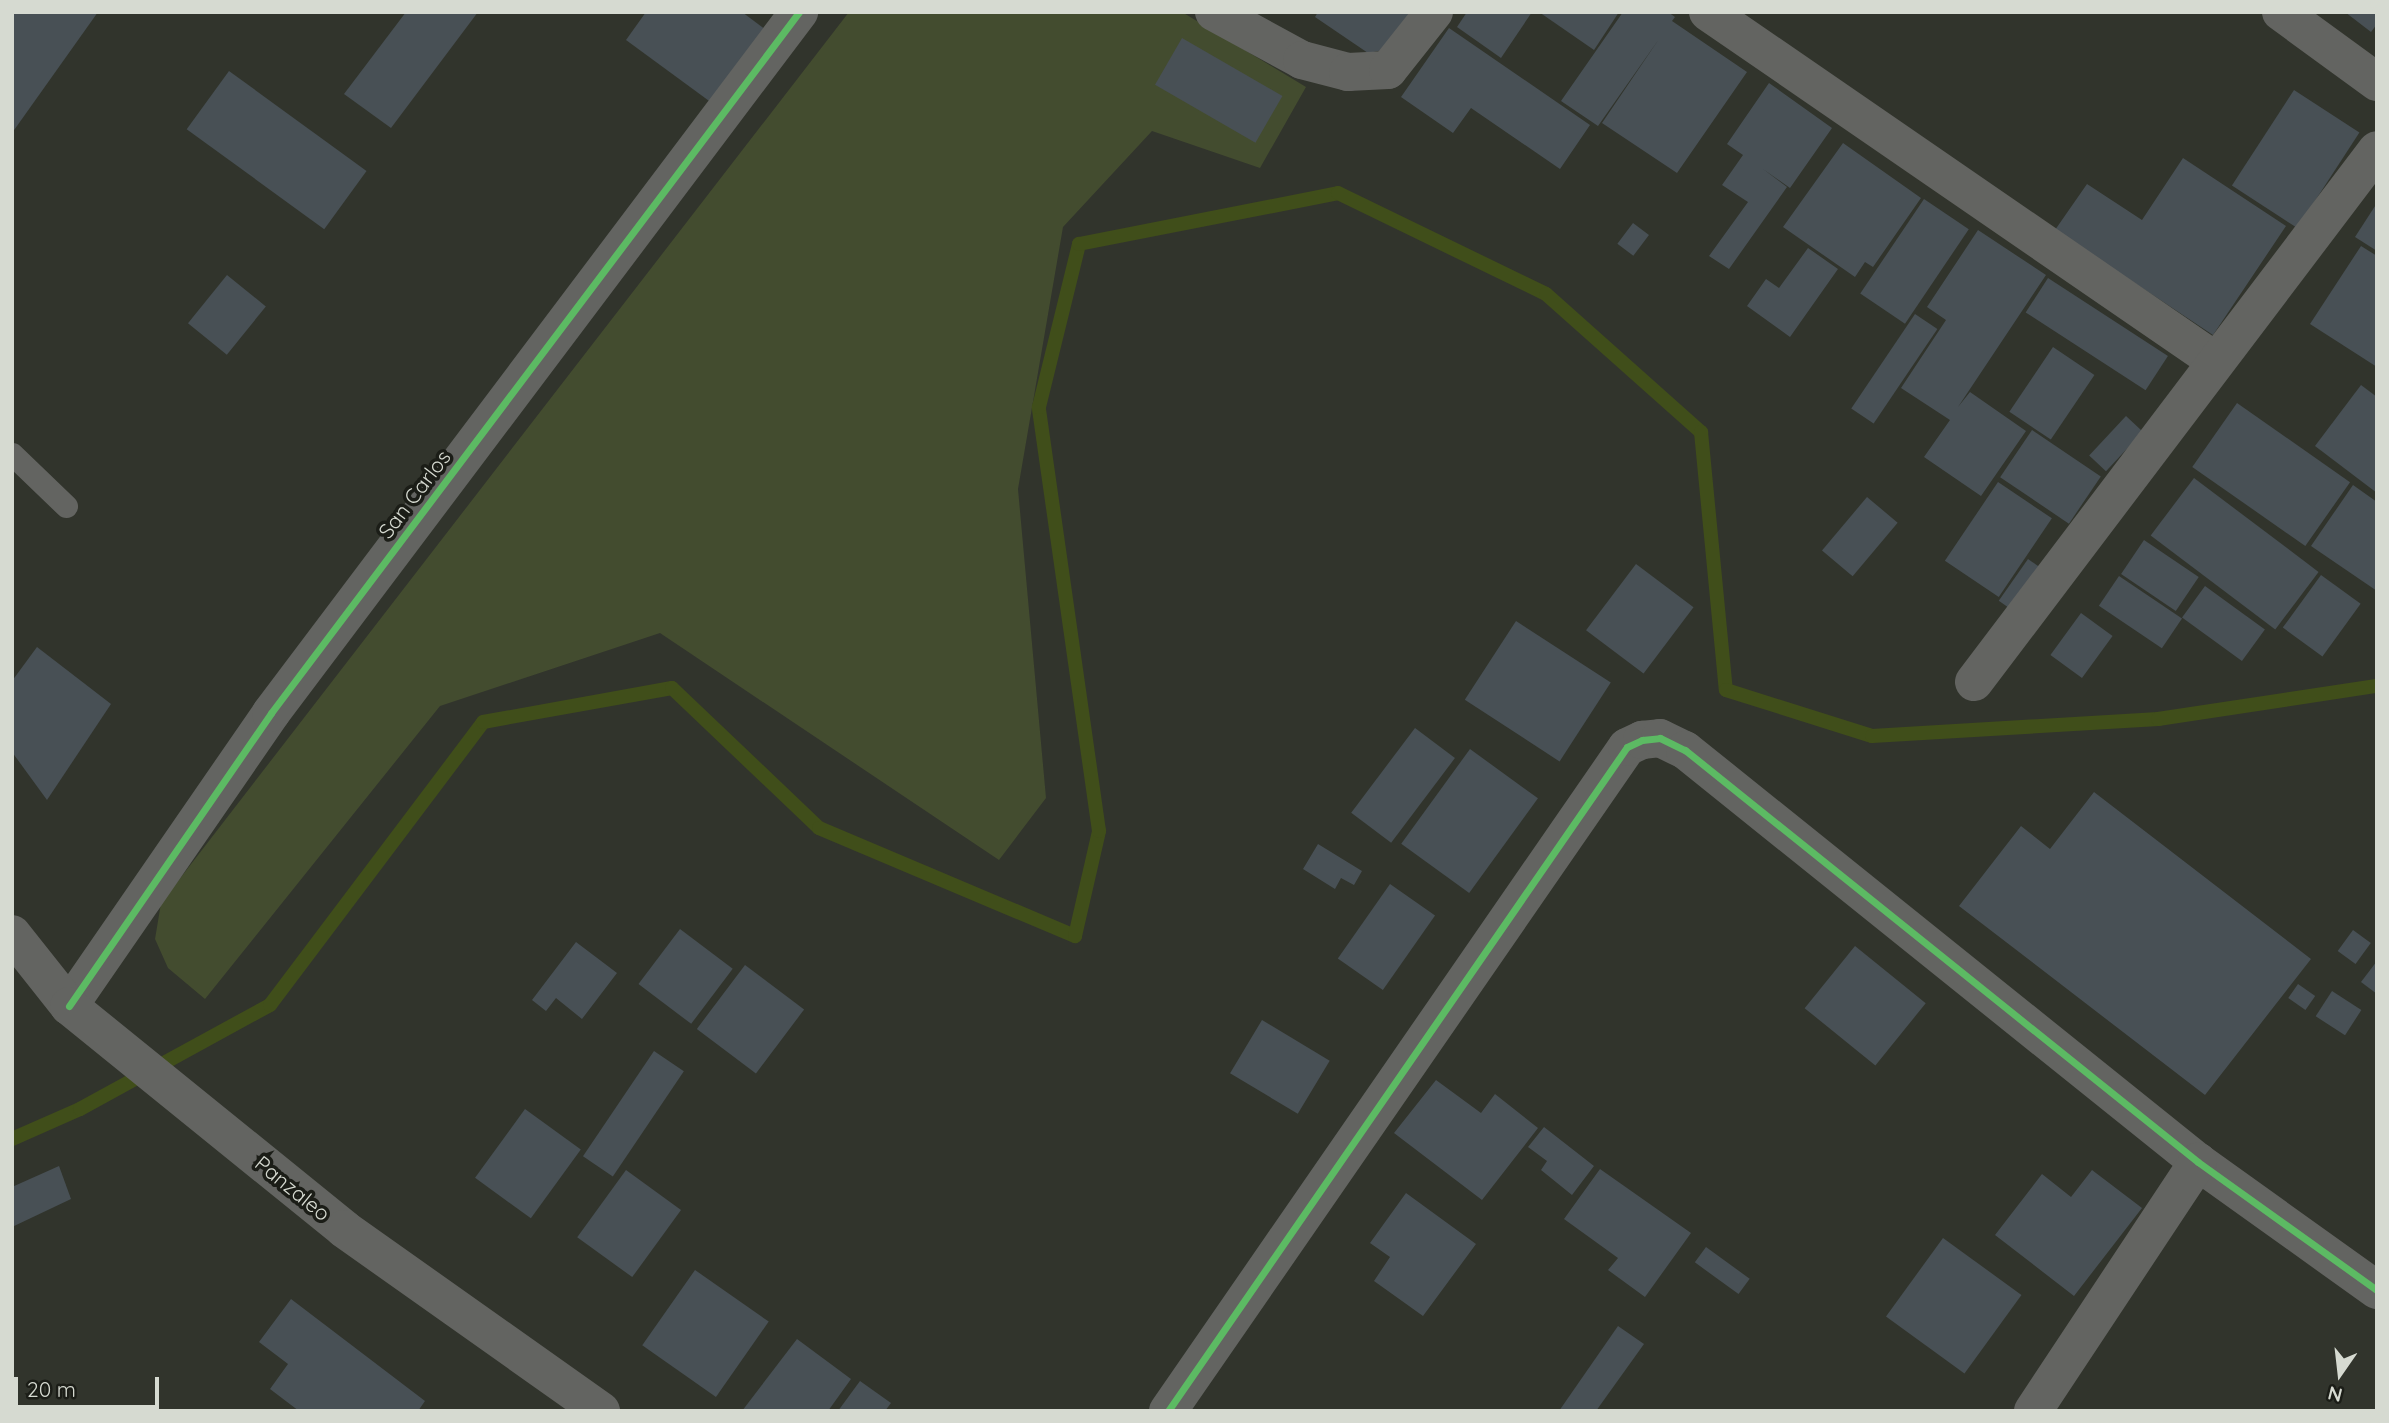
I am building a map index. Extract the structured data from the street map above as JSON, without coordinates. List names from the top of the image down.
{
  "streets": {
    "street": ["San Carlos", "Panzaleo"]
  },
  "crossings": [
    ["San Carlos", "Panzaleo"]
  ],
  "scale_bar": "20 m",
  "north": "bottom"
}
